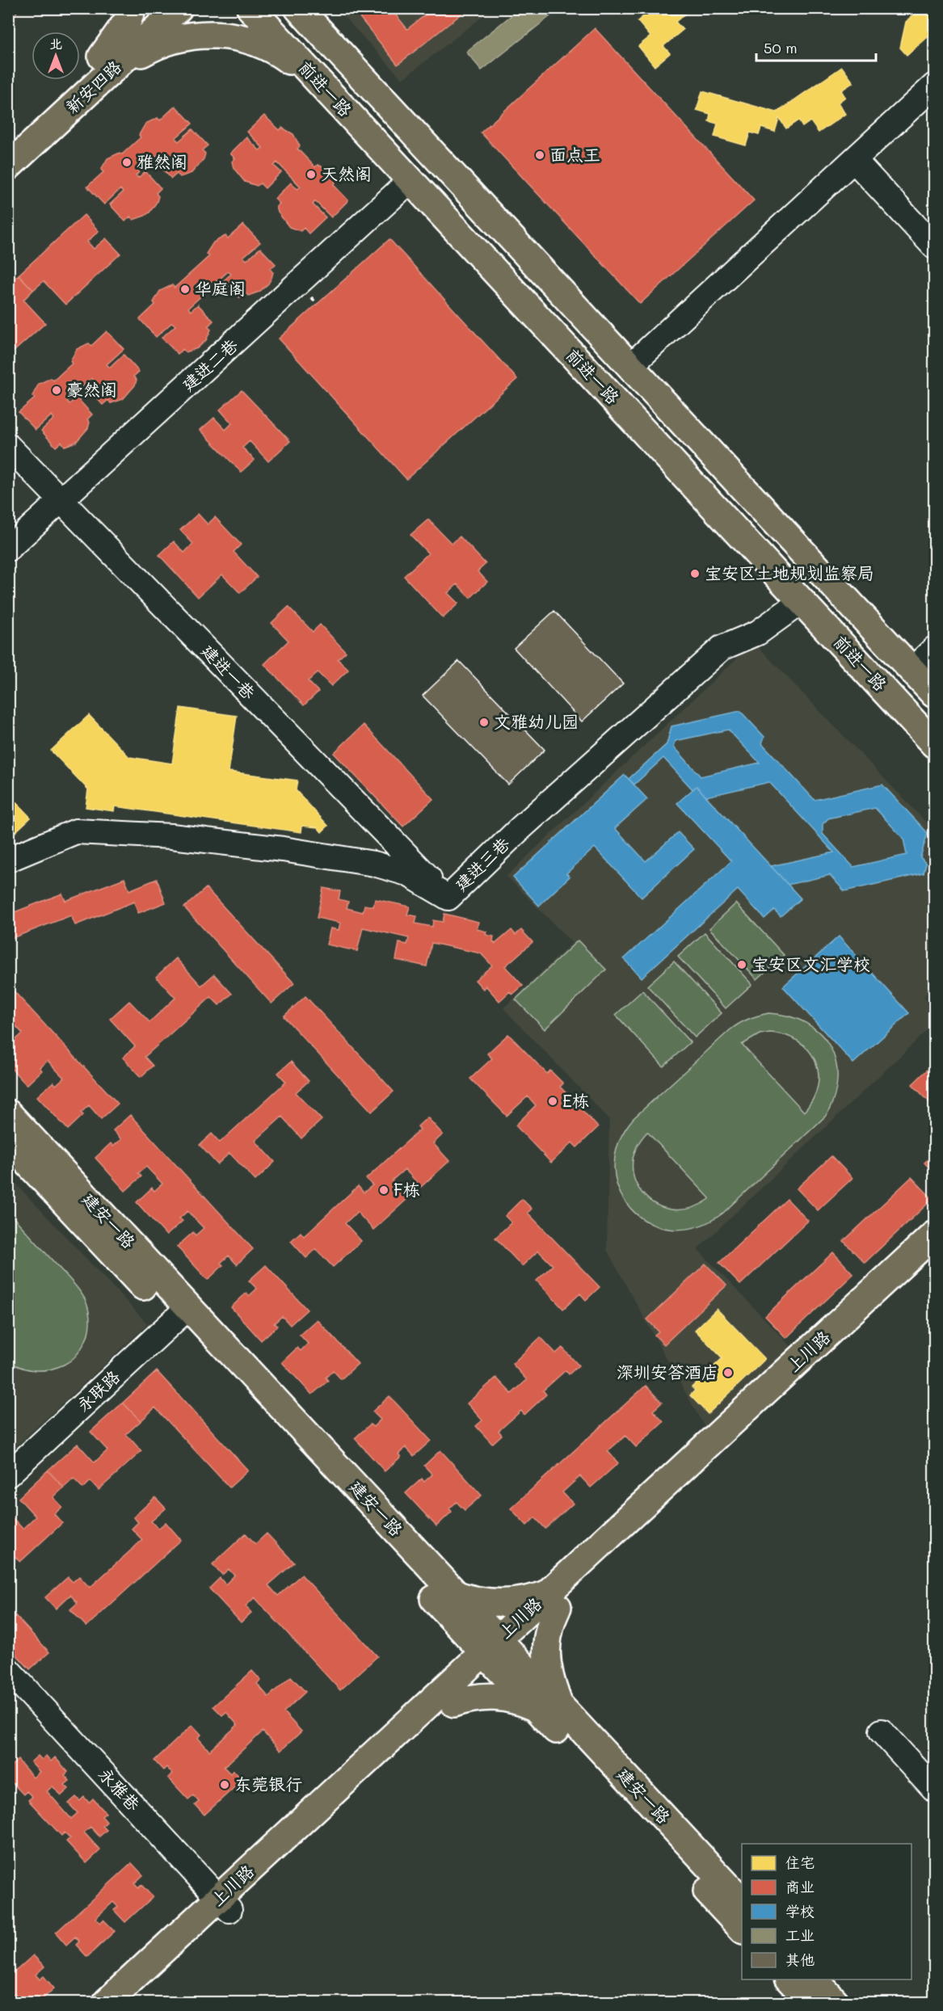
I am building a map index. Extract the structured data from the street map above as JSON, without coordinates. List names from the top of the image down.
{
  "streets": {
    "main road": [
      "新安四路",
      "前进一路",
      "建安一路",
      "上川路"
    ],
    "street": [
      "建进二巷",
      "建进一巷",
      "建进三巷",
      "永联路",
      "永雅巷"
    ]
  },
  "crossings": [
    ["前进一路", "建进二巷"],
    ["前进一路", "建进三巷"],
    ["建进二巷", "建进一巷"],
    ["建进一巷", "建进三巷"],
    ["建安一路", "上川路"],
    ["建安一路", "永联路"],
    ["上川路", "永雅巷"]
  ],
  "places": [
    "面点王",
    "雅然阁",
    "天然阁",
    "华庭阁",
    "豪然阁",
    "宝安区土地规划监察局",
    "文雅幼儿园",
    "宝安区文汇学校",
    "E栋",
    "F栋",
    "深圳安答酒店",
    "东莞银行"
  ],
  "legend": [
    "住宅",
    "商业",
    "学校",
    "工业",
    "其他"
  ],
  "scale_bar": "50 m",
  "north": "top"
}
